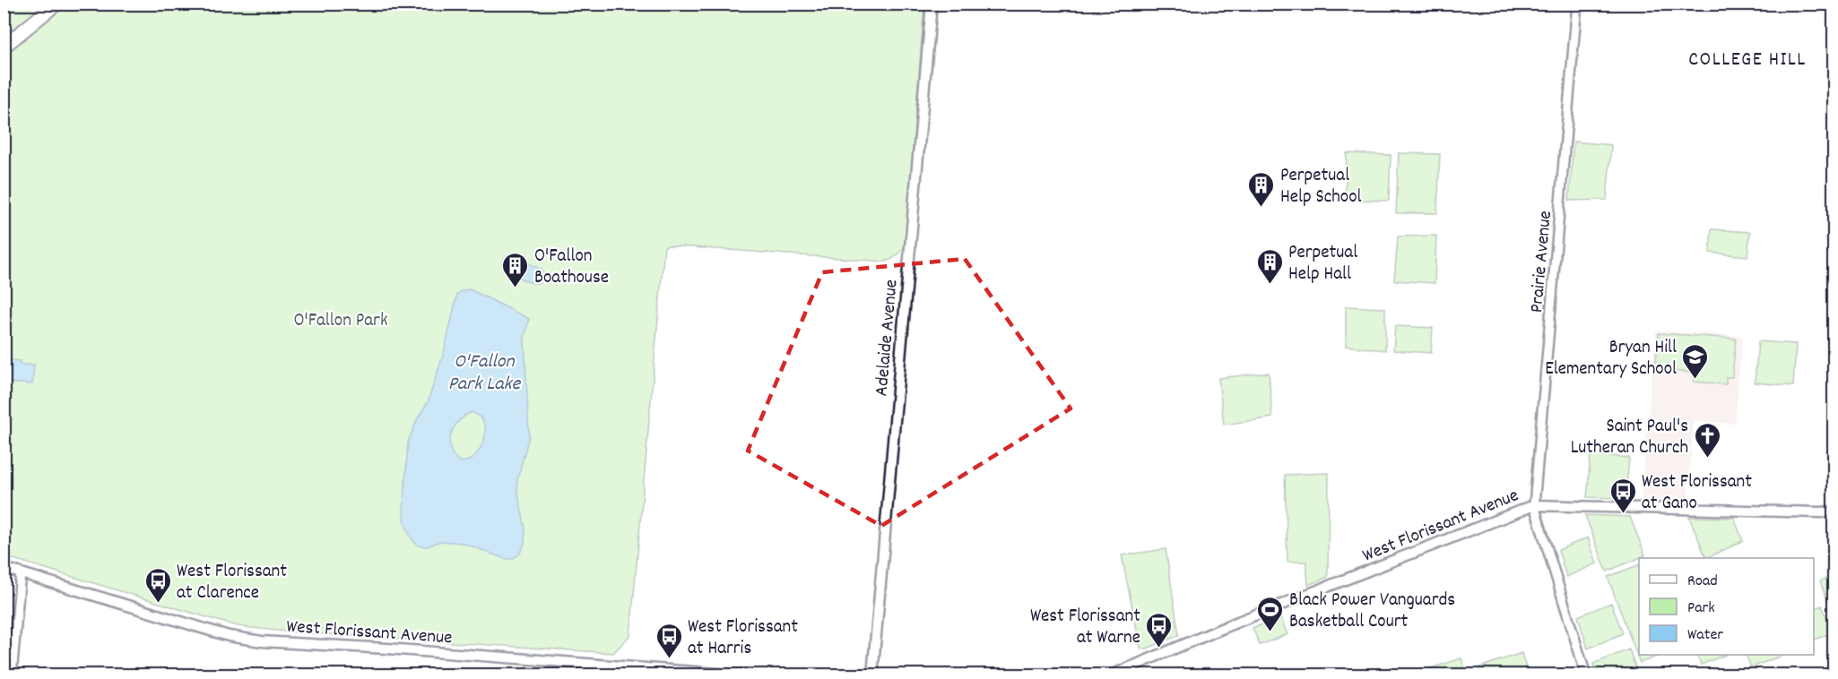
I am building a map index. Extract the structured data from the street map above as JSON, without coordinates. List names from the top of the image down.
{
  "streets": {
    "main road": ["Adelaide Avenue", "West Florissant Avenue"],
    "street": ["Prairie Avenue"]
  },
  "crossings": [
    ["Prairie Avenue", "West Florissant Avenue"]
  ],
  "districts": ["COLLEGE HILL"],
  "water": ["O'Fallon Park Lake"],
  "parks": ["O'Fallon Park"],
  "places": {
    "building": ["Perpetual Help School", "Perpetual Help Hall", "O'Fallon Boathouse"],
    "school or university": ["Bryan Hill Elementary School"],
    "church": ["Saint Paul's Lutheran Church"],
    "bus stop": [
      "West Florissant at Gano",
      "West Florissant at Clarence",
      "West Florissant at Warne",
      "West Florissant at Harris"
    ],
    "sports": ["Black Power Vanguards Basketball Court"]
  },
  "legend": ["Road", "Park", "Water"]
}
